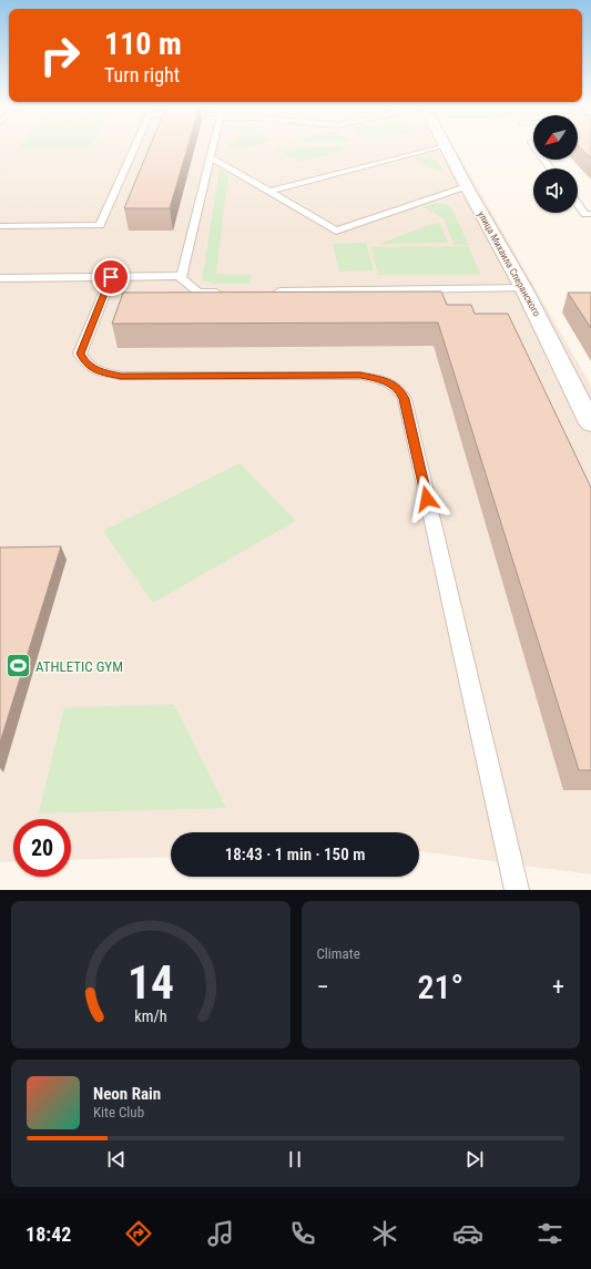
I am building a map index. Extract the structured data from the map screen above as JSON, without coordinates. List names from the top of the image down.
{
  "streets": {
    "street": ["улица Михаила Сперанского"]
  },
  "places": {
    "sports": ["ATHLETIC GYM"]
  },
  "north": "bottom left",
  "page": {
    "turn": ["110 m", "Turn right"],
    "limit": "20",
    "trip": "18:43 · 1 min · 150 m",
    "tile": "Climate",
    "heat": ["−", "21°", "+"],
    "song": ["Neon Rain", "Kite Club"],
    "tabs": "18:42",
    "gauge": ["14", "km/h"]
  }
}
